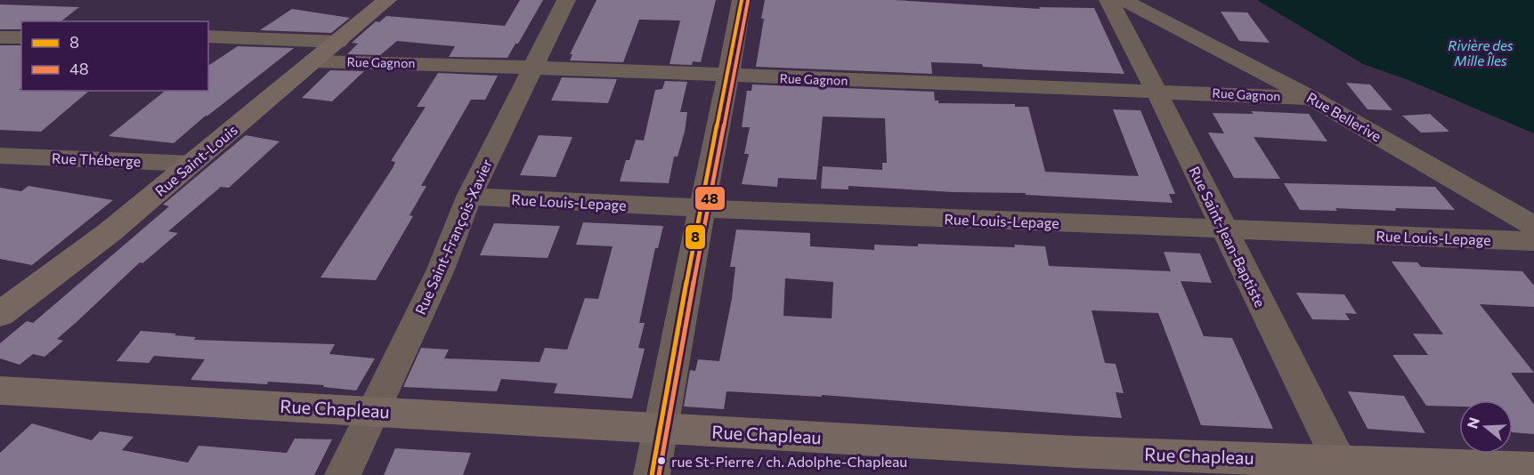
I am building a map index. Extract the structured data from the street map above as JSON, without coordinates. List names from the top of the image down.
{
  "streets": {
    "main road": ["Rue Saint-Louis", "Rue Chapleau"],
    "street": [
      "Rue Gagnon",
      "Rue Bellerive",
      "Rue Théberge",
      "Rue Louis-Lepage",
      "Rue Saint-François-Xavier",
      "Rue Saint-Jean-Baptiste"
    ]
  },
  "crossings": [
    ["Rue Gagnon", "Rue Bellerive"],
    ["Rue Gagnon", "Rue Saint-Louis"],
    ["Rue Gagnon", "Rue Saint-François-Xavier"],
    ["Rue Gagnon", "Rue Saint-Jean-Baptiste"],
    ["Rue Théberge", "Rue Saint-Louis"],
    ["Rue Louis-Lepage", "Rue Saint-François-Xavier"],
    ["Rue Louis-Lepage", "Rue Saint-Jean-Baptiste"],
    ["Rue Saint-François-Xavier", "Rue Chapleau"],
    ["Rue Saint-Jean-Baptiste", "Rue Chapleau"]
  ],
  "water": ["Rivière des Mille Îles"],
  "places": ["rue St-Pierre / ch. Adolphe-Chapleau"],
  "lines": ["transit line 8", "transit line 48"],
  "legend": ["8", "48"],
  "north": "left"
}
